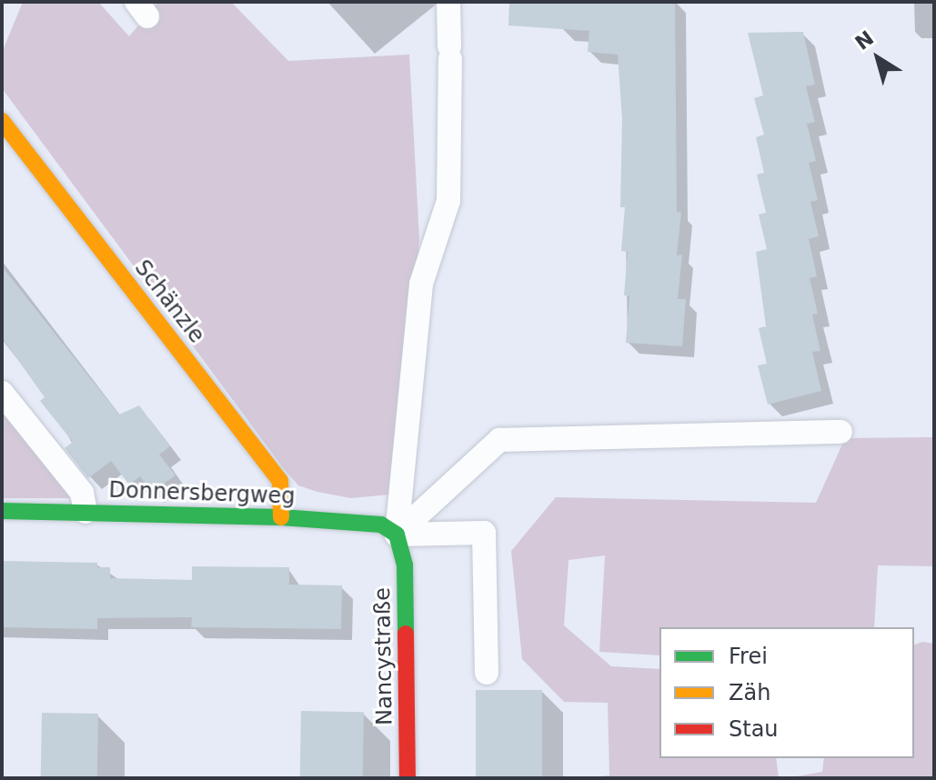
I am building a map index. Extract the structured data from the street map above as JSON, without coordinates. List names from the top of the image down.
{
  "streets": {
    "street": ["Schänzle", "Donnersbergweg", "Nancystraße"]
  },
  "crossings": [
    ["Schänzle", "Donnersbergweg"],
    ["Donnersbergweg", "Nancystraße"]
  ],
  "legend": ["Frei", "Zäh", "Stau"],
  "north": "top left"
}
